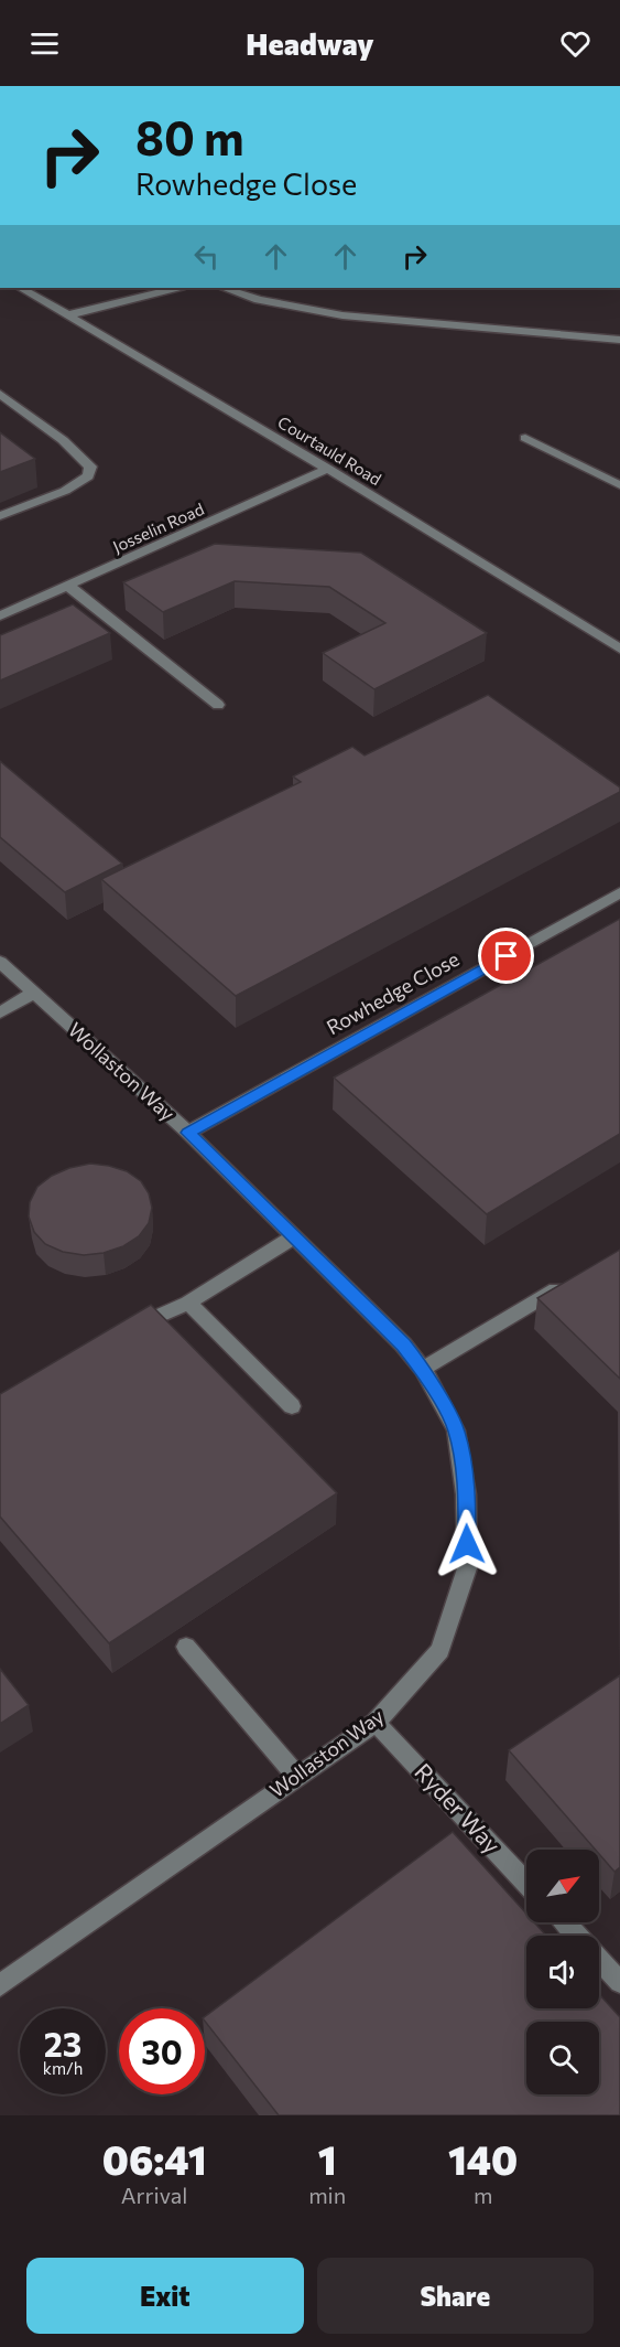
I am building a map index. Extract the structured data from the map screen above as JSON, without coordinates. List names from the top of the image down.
{
  "streets": {
    "street": [
      "Courtauld Road",
      "Josselin Road",
      "Rowhedge Close",
      "Wollaston Way",
      "Ryder Way"
    ]
  },
  "crossings": [
    ["Courtauld Road", "Josselin Road"],
    ["Rowhedge Close", "Wollaston Way"],
    ["Wollaston Way", "Ryder Way"]
  ],
  "north": "top right",
  "page": {
    "header": "Headway",
    "turn": ["80 m", "Rowhedge Close"],
    "speed": "23 km/h",
    "limit": "30",
    "eta": [
      "06:41",
      "Arrival",
      "1",
      "min",
      "140",
      "m"
    ],
    "buttons": ["Exit", "Share"]
  }
}
